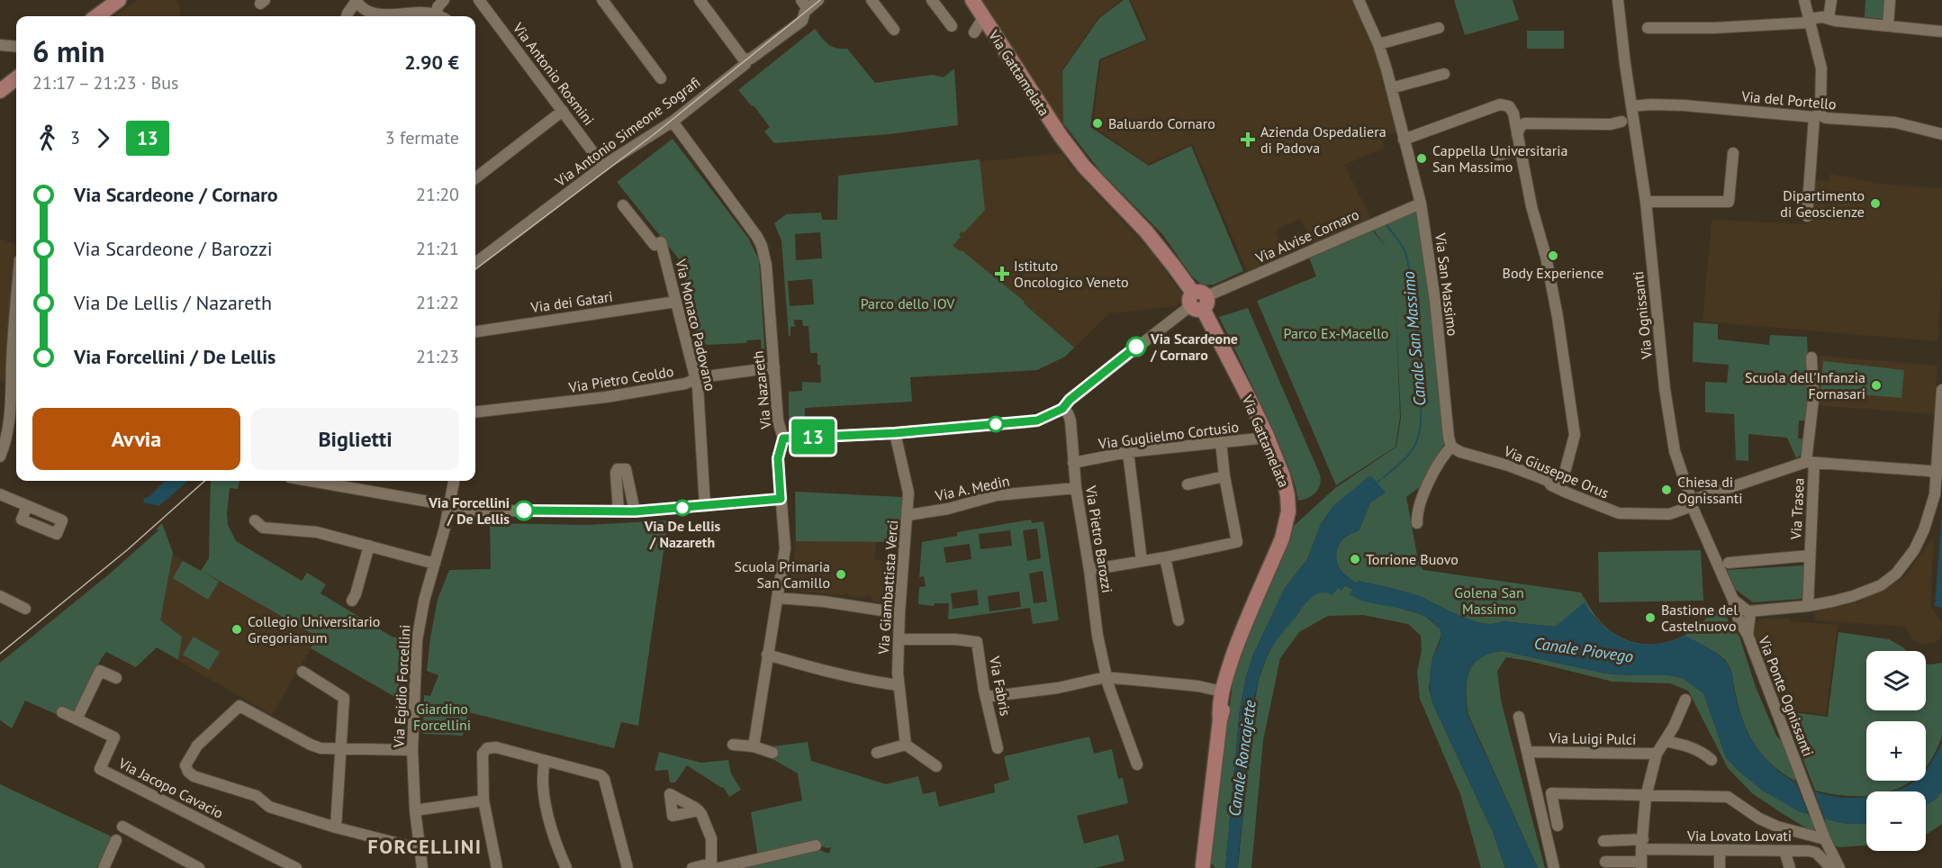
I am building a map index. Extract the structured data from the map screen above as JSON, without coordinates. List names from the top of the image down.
{
  "streets": {
    "main road": ["Via Gattamelata"],
    "street": [
      "Via Antonio Rosmini",
      "Via del Portello",
      "Via Antonio Simeone Sografi",
      "Via Alvise Cornaro",
      "Via San Massimo",
      "Via dei Gatari",
      "Via Ognissanti",
      "Via Monaco Padovano",
      "Via Pietro Ceoldo",
      "Via Nazareth",
      "Via Guglielmo Cortusio",
      "Via Giuseppe Orus",
      "Via A. Medin",
      "Via Trasea",
      "Via Pietro Barozzi",
      "Via Giambattista Verci",
      "Via Egidio Forcellini",
      "Via Fabris",
      "Via Ponte Ognissanti",
      "Via Luigi Pulci",
      "Via Jacopo Cavacio",
      "Via Lovato Lovati"
    ]
  },
  "crossings": [
    ["Via Gattamelata", "Via Alvise Cornaro"],
    ["Via Gattamelata", "Via Guglielmo Cortusio"],
    ["Via Antonio Rosmini", "Via Antonio Simeone Sografi"],
    ["Via Antonio Simeone Sografi", "Via Nazareth"],
    ["Via Alvise Cornaro", "Via San Massimo"],
    ["Via Alvise Cornaro", "Via Nazareth"],
    ["Via Alvise Cornaro", "Via Pietro Barozzi"],
    ["Via Alvise Cornaro", "Via Giambattista Verci"],
    ["Via San Massimo", "Via Giuseppe Orus"],
    ["Via dei Gatari", "Via Monaco Padovano"],
    ["Via Ognissanti", "Via Giuseppe Orus"],
    ["Via Ognissanti", "Via Ponte Ognissanti"],
    ["Via Monaco Padovano", "Via Pietro Ceoldo"],
    ["Via Pietro Ceoldo", "Via Nazareth"],
    ["Via Guglielmo Cortusio", "Via Pietro Barozzi"],
    ["Via Giuseppe Orus", "Via Trasea"],
    ["Via A. Medin", "Via Pietro Barozzi"],
    ["Via A. Medin", "Via Giambattista Verci"],
    ["Via Giambattista Verci", "Via Fabris"]
  ],
  "districts": ["FORCELLINI"],
  "water": ["Canale San Massimo", "Canale Piovego", "Canale Roncajette"],
  "parks": [
    "Parco dello IOV",
    "Parco Ex-Macello",
    "Golena San Massimo",
    "Giardino Forcellini"
  ],
  "places": {
    "other": [
      "Baluardo Cornaro",
      "Cappella Universitaria San Massimo",
      "Dipartimento di Geoscienze",
      "Body Experience",
      "Via Scardeone / Cornaro",
      "Scuola dell'Infanzia Fornasari",
      "Chiesa di Ognissanti",
      "Via De Lellis / Nazareth",
      "Via Forcellini / De Lellis",
      "Torrione Buovo",
      "Scuola Primaria San Camillo",
      "Bastione del Castelnuovo",
      "Collegio Universitario Gregorianum"
    ],
    "health": ["Azienda Ospedaliera di Padova", "Istituto Oncologico Veneto"]
  },
  "lines": ["bus line 13"],
  "page": {
    "on_map": "13",
    "heading": ["6 min", "21:17 – 21:23 · Bus", "2.90 €"],
    "legs": ["3", "13", "3 fermate"],
    "list": [
      {
        "name": "Via Scardeone / Cornaro",
        "value": "21:20"
      },
      {
        "name": "Via Scardeone / Barozzi",
        "value": "21:21"
      },
      {
        "name": "Via De Lellis / Nazareth",
        "value": "21:22"
      },
      {
        "name": "Via Forcellini / De Lellis",
        "value": "21:23"
      }
    ],
    "buttons": ["Avvia", "Biglietti"],
    "map_buttons": ["+", "−"]
  }
}
